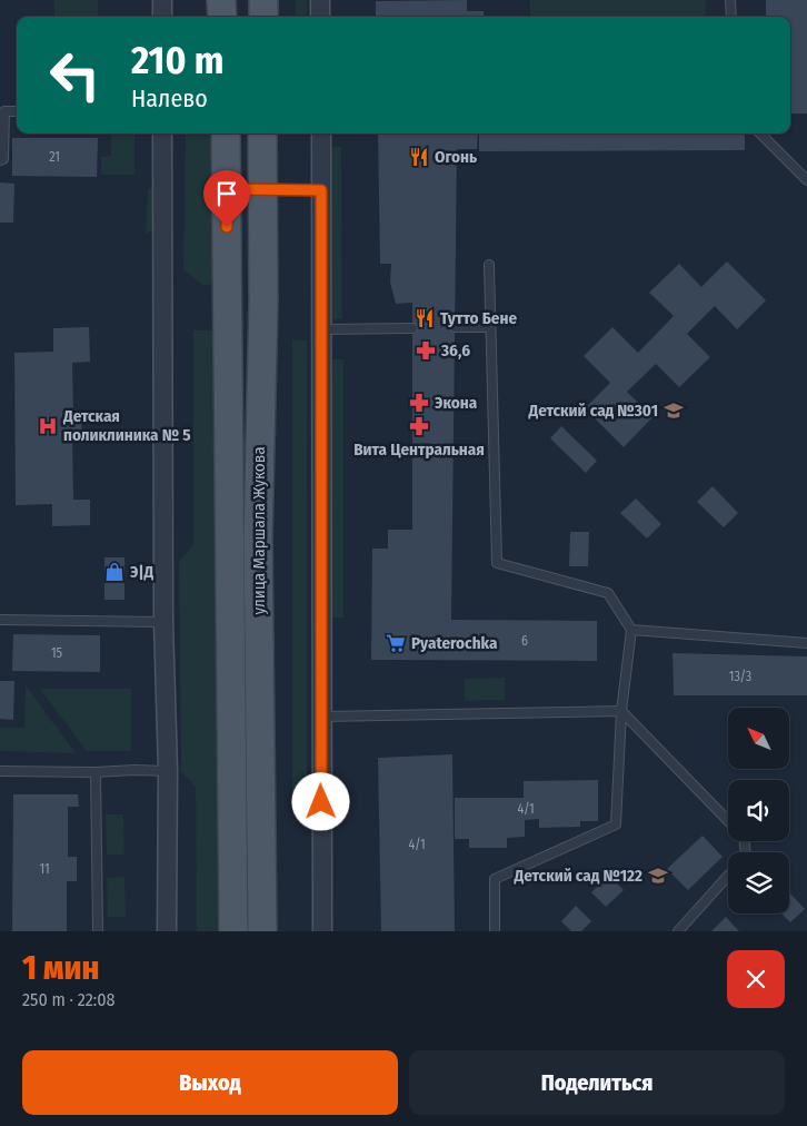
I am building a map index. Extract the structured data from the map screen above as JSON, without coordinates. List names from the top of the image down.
{
  "streets": {
    "main road": ["улица Маршала Жукова"]
  },
  "places": {
    "restaurant": ["Огонь", "Тутто Бене"],
    "pharmacy": ["36,6", "Экона", "Вита Центральная"],
    "school or university": ["Детский сад №301", "Детский сад №122"],
    "hospital": ["Детская поликлиника № 5"],
    "shop": ["Э|Д"],
    "supermarket": ["Pyaterochka"]
  },
  "house_numbers": [
    "21",
    "6",
    "15",
    "13/3",
    "4/1",
    "4/1",
    "11"
  ],
  "north": "top left",
  "page": {
    "turn": ["210 m", "Налево"],
    "heading": ["1 мин", "250 m · 22:08"],
    "buttons": ["Выход", "Поделиться"]
  }
}
